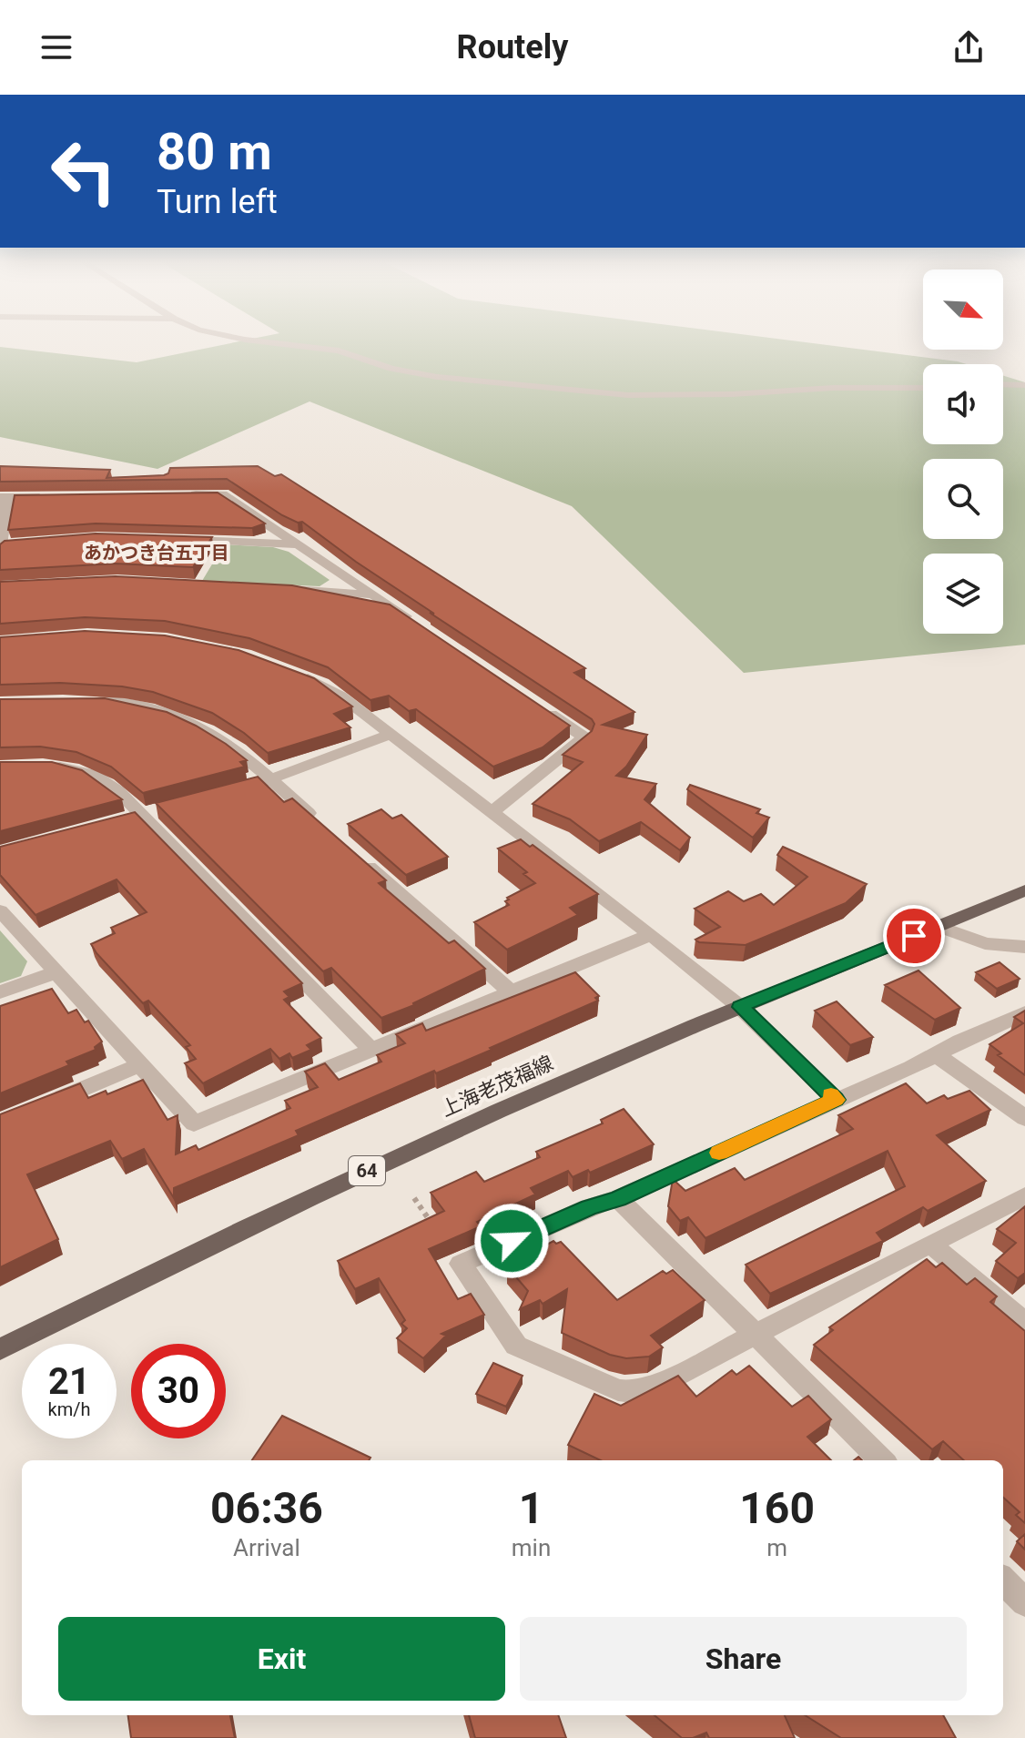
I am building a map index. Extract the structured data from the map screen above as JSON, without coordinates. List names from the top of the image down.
{
  "streets": {
    "main road": ["上海老茂福線", "64"]
  },
  "districts": ["あかつき台五丁目"],
  "north": "bottom right",
  "page": {
    "header": "Routely",
    "turn": ["80 m", "Turn left"],
    "speed": "21 km/h",
    "limit": "30",
    "eta": [
      "06:36",
      "Arrival",
      "1",
      "min",
      "160",
      "m"
    ],
    "buttons": ["Exit", "Share"]
  }
}
